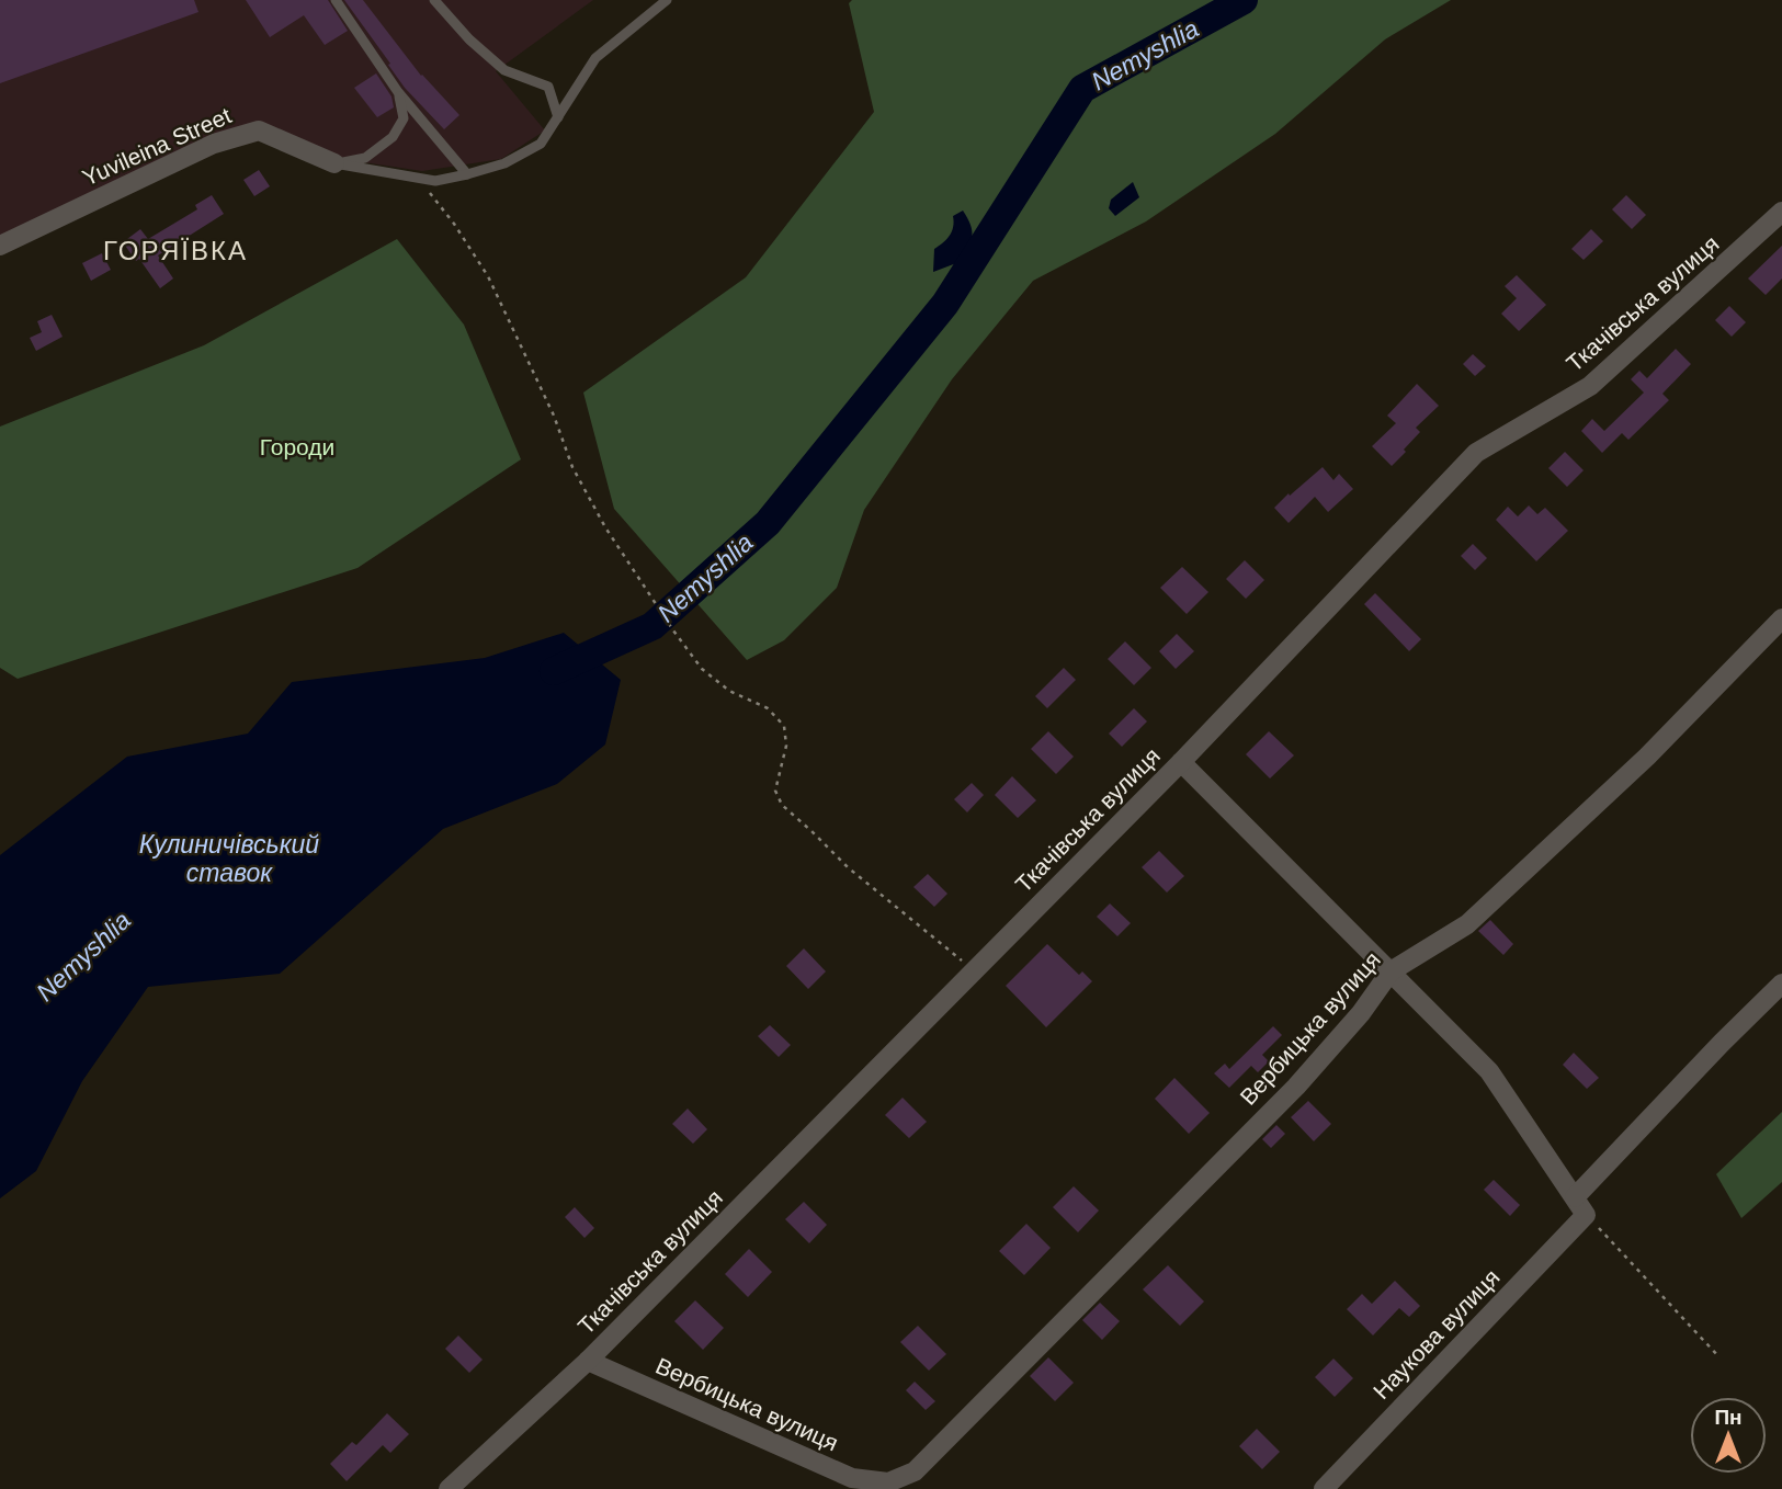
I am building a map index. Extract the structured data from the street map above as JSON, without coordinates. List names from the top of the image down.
{
  "streets": {
    "street": [
      "Yuvileina Street",
      "Ткачівська вулиця",
      "Вербицька вулиця",
      "Наукова вулиця"
    ]
  },
  "crossings": [
    ["Ткачівська вулиця", "Вербицька вулиця"]
  ],
  "districts": ["ГОРЯЇВКА"],
  "water": ["Nemyshlia", "Кулиничівський ставок"],
  "parks": ["Городи"],
  "north": "top"
}
